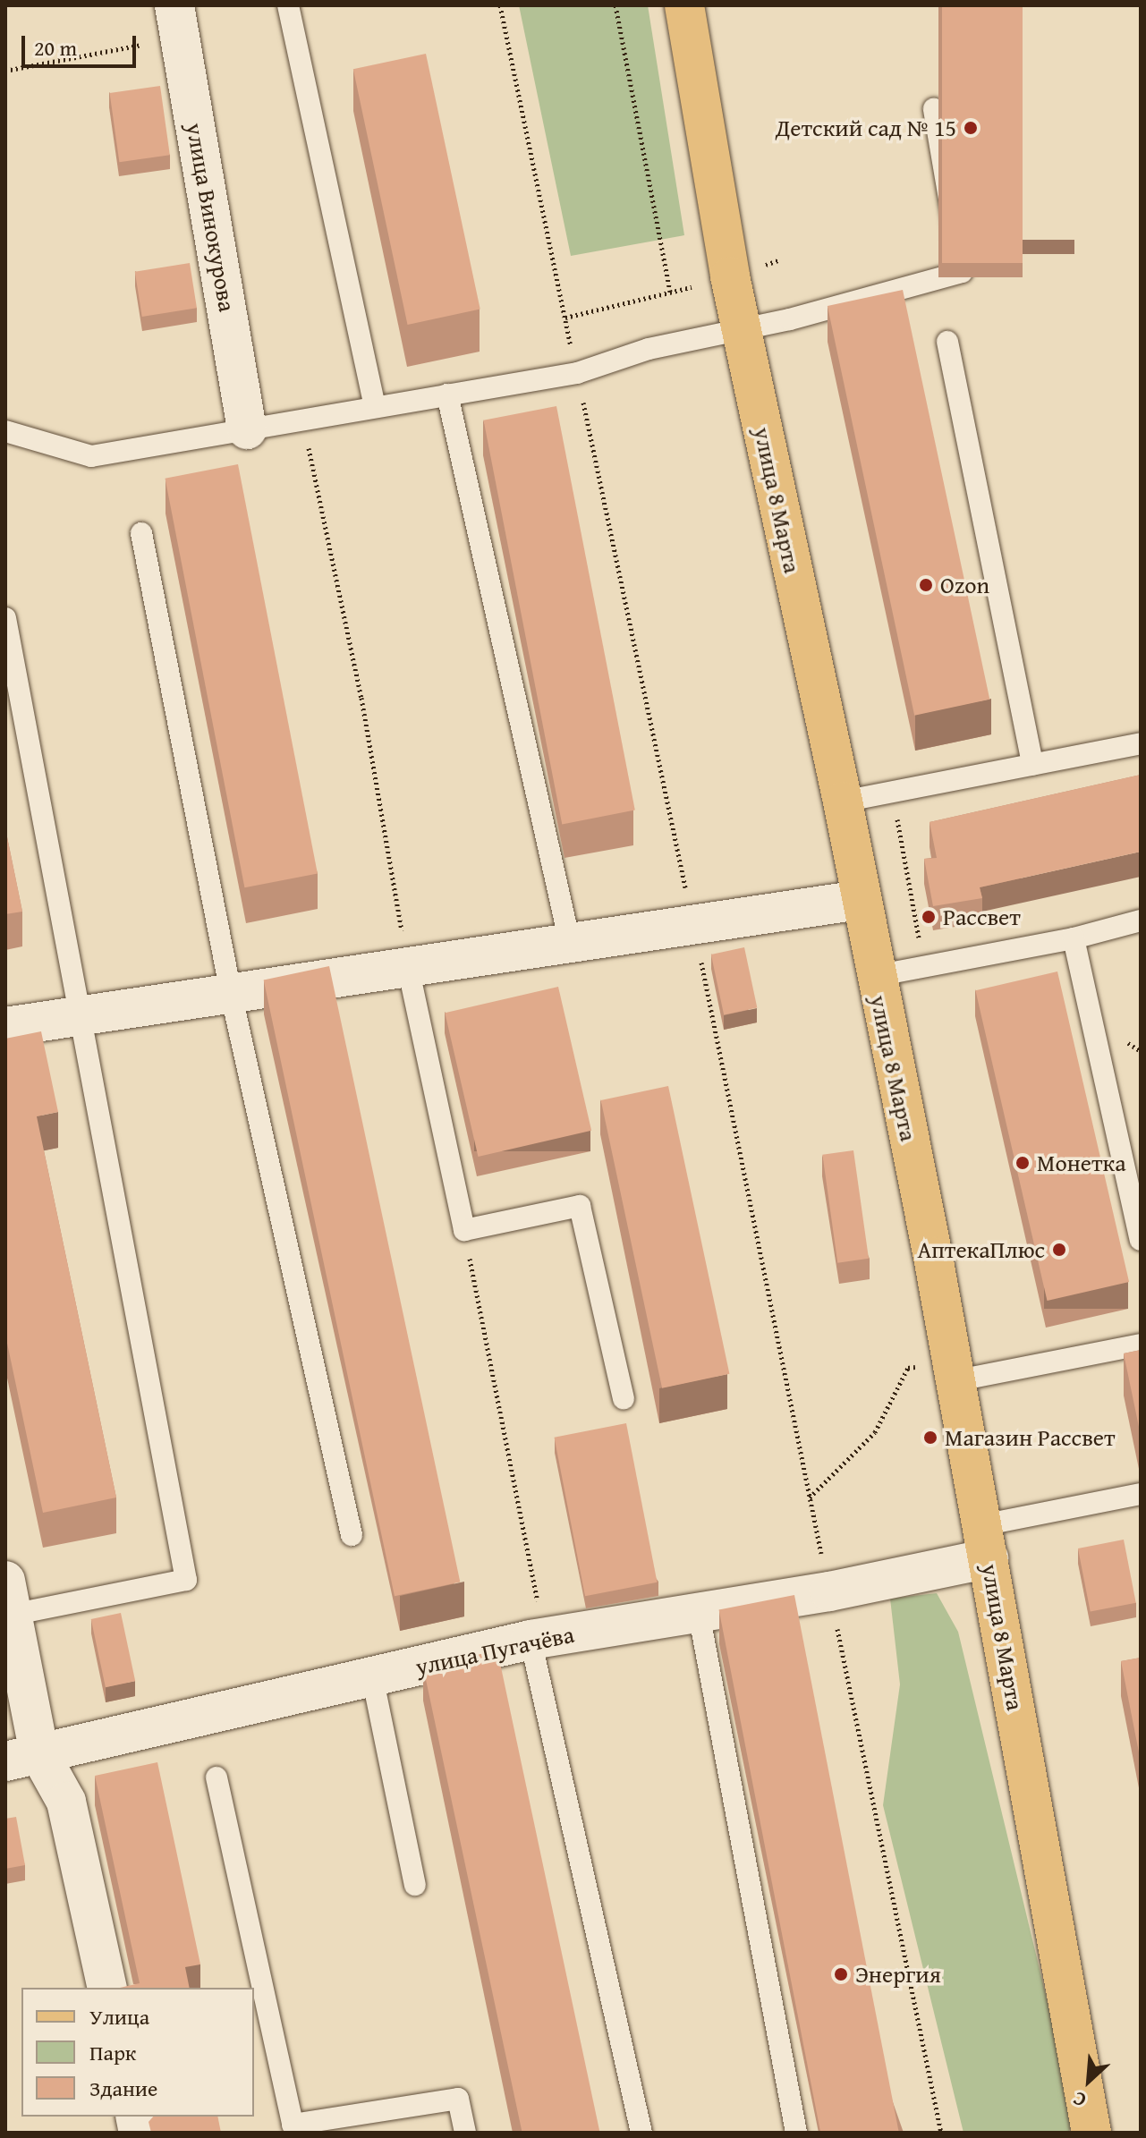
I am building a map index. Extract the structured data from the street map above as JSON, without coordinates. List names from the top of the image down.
{
  "streets": {
    "main road": ["улица 8 Марта"],
    "street": ["улица Винокурова", "улица Пугачёва"]
  },
  "crossings": [
    ["улица 8 Марта", "улица Пугачёва"]
  ],
  "places": [
    "Детский сад № 15",
    "Ozon",
    "Рассвет",
    "Монетка",
    "АптекаПлюс",
    "Магазин Рассвет",
    "Энергия"
  ],
  "legend": ["Улица", "Парк", "Здание"],
  "scale_bar": "20 m",
  "north": "bottom left"
}
